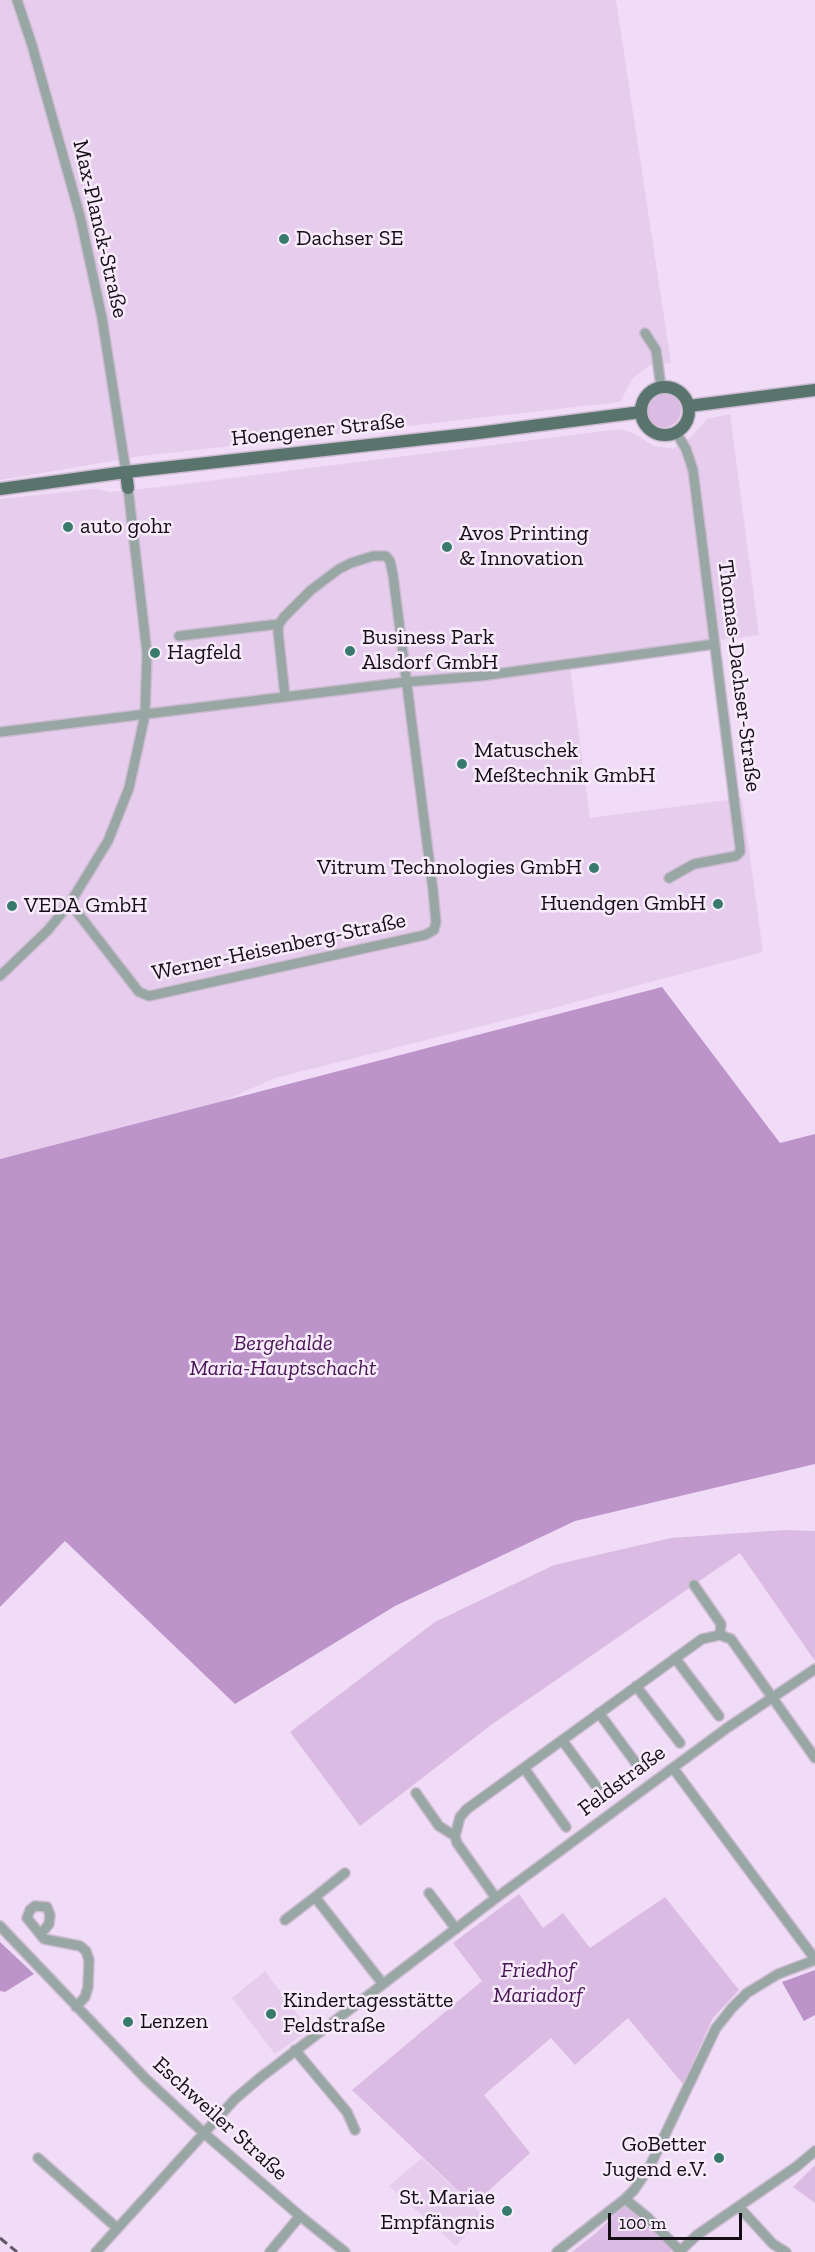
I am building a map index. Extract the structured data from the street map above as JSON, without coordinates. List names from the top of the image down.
{
  "streets": {
    "main road": ["Hoengener Straße"],
    "street": [
      "Max-Planck-Straße",
      "Thomas-Dachser-Straße",
      "Werner-Heisenberg-Straße",
      "Feldstraße",
      "Eschweiler Straße"
    ]
  },
  "crossings": [
    ["Max-Planck-Straße", "Hoengener Straße"],
    ["Hoengener Straße", "Thomas-Dachser-Straße"],
    ["Feldstraße", "Eschweiler Straße"]
  ],
  "parks": ["Bergehalde Maria-Hauptschacht", "Friedhof Mariadorf"],
  "places": [
    "Dachser SE",
    "auto gohr",
    "Avos Printing & Innovation",
    "Business Park Alsdorf GmbH",
    "Hagfeld",
    "Matuschek Meßtechnik GmbH",
    "Vitrum Technologies GmbH",
    "Huendgen GmbH",
    "VEDA GmbH",
    "Kindertagesstätte Feldstraße",
    "Lenzen",
    "GoBetter Jugend e.V.",
    "St. Mariae Empfängnis"
  ],
  "scale_bar": "100 m"
}
